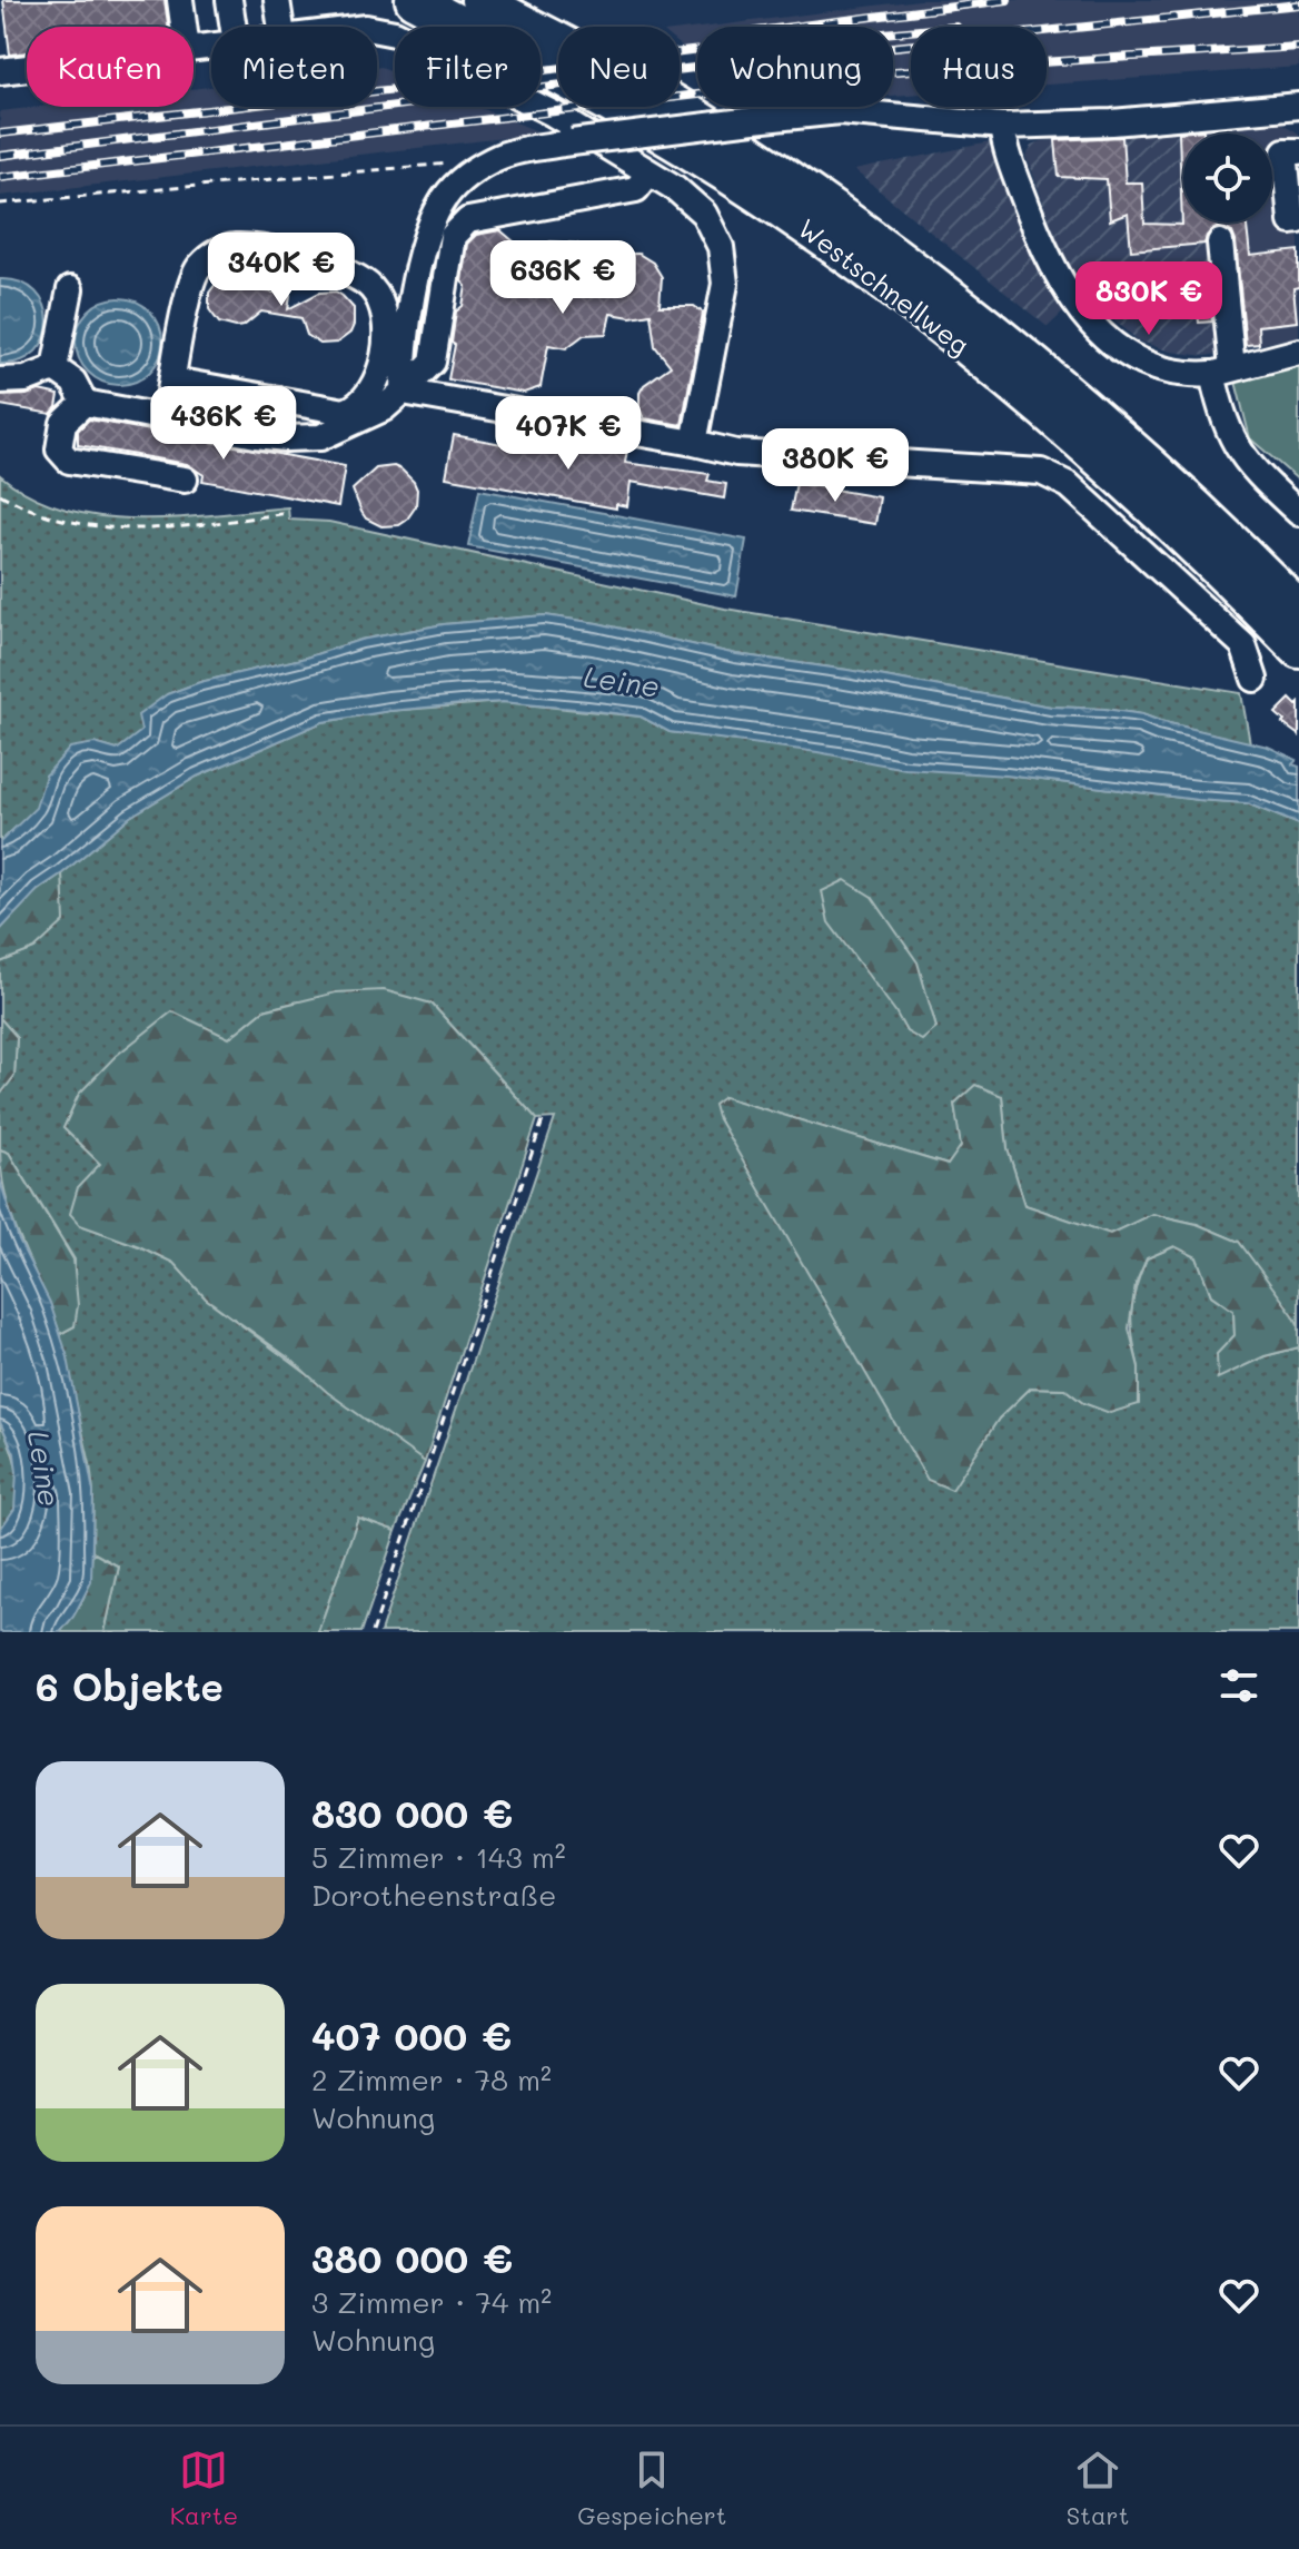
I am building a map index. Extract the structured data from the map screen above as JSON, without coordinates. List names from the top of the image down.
{
  "streets": {
    "highway": ["Westschnellweg"]
  },
  "water": ["Leine"],
  "page": {
    "chip": [
      "Kaufen",
      "Mieten",
      "Filter",
      "Neu",
      "Wohnung",
      "Haus"
    ],
    "price": [
      "340K €",
      "636K €",
      "830K €",
      "436K €",
      "407K €",
      "380K €"
    ],
    "heading": "6 Objekte",
    "list": [
      {
        "name": "830 000 €",
        "note": "5 Zimmer · 143 m² · Dorotheenstraße"
      },
      {
        "name": "407 000 €",
        "note": "2 Zimmer · 78 m² · Wohnung"
      },
      {
        "name": "380 000 €",
        "note": "3 Zimmer · 74 m² · Wohnung"
      }
    ],
    "tabs": ["Karte", "Gespeichert", "Start"]
  }
}
